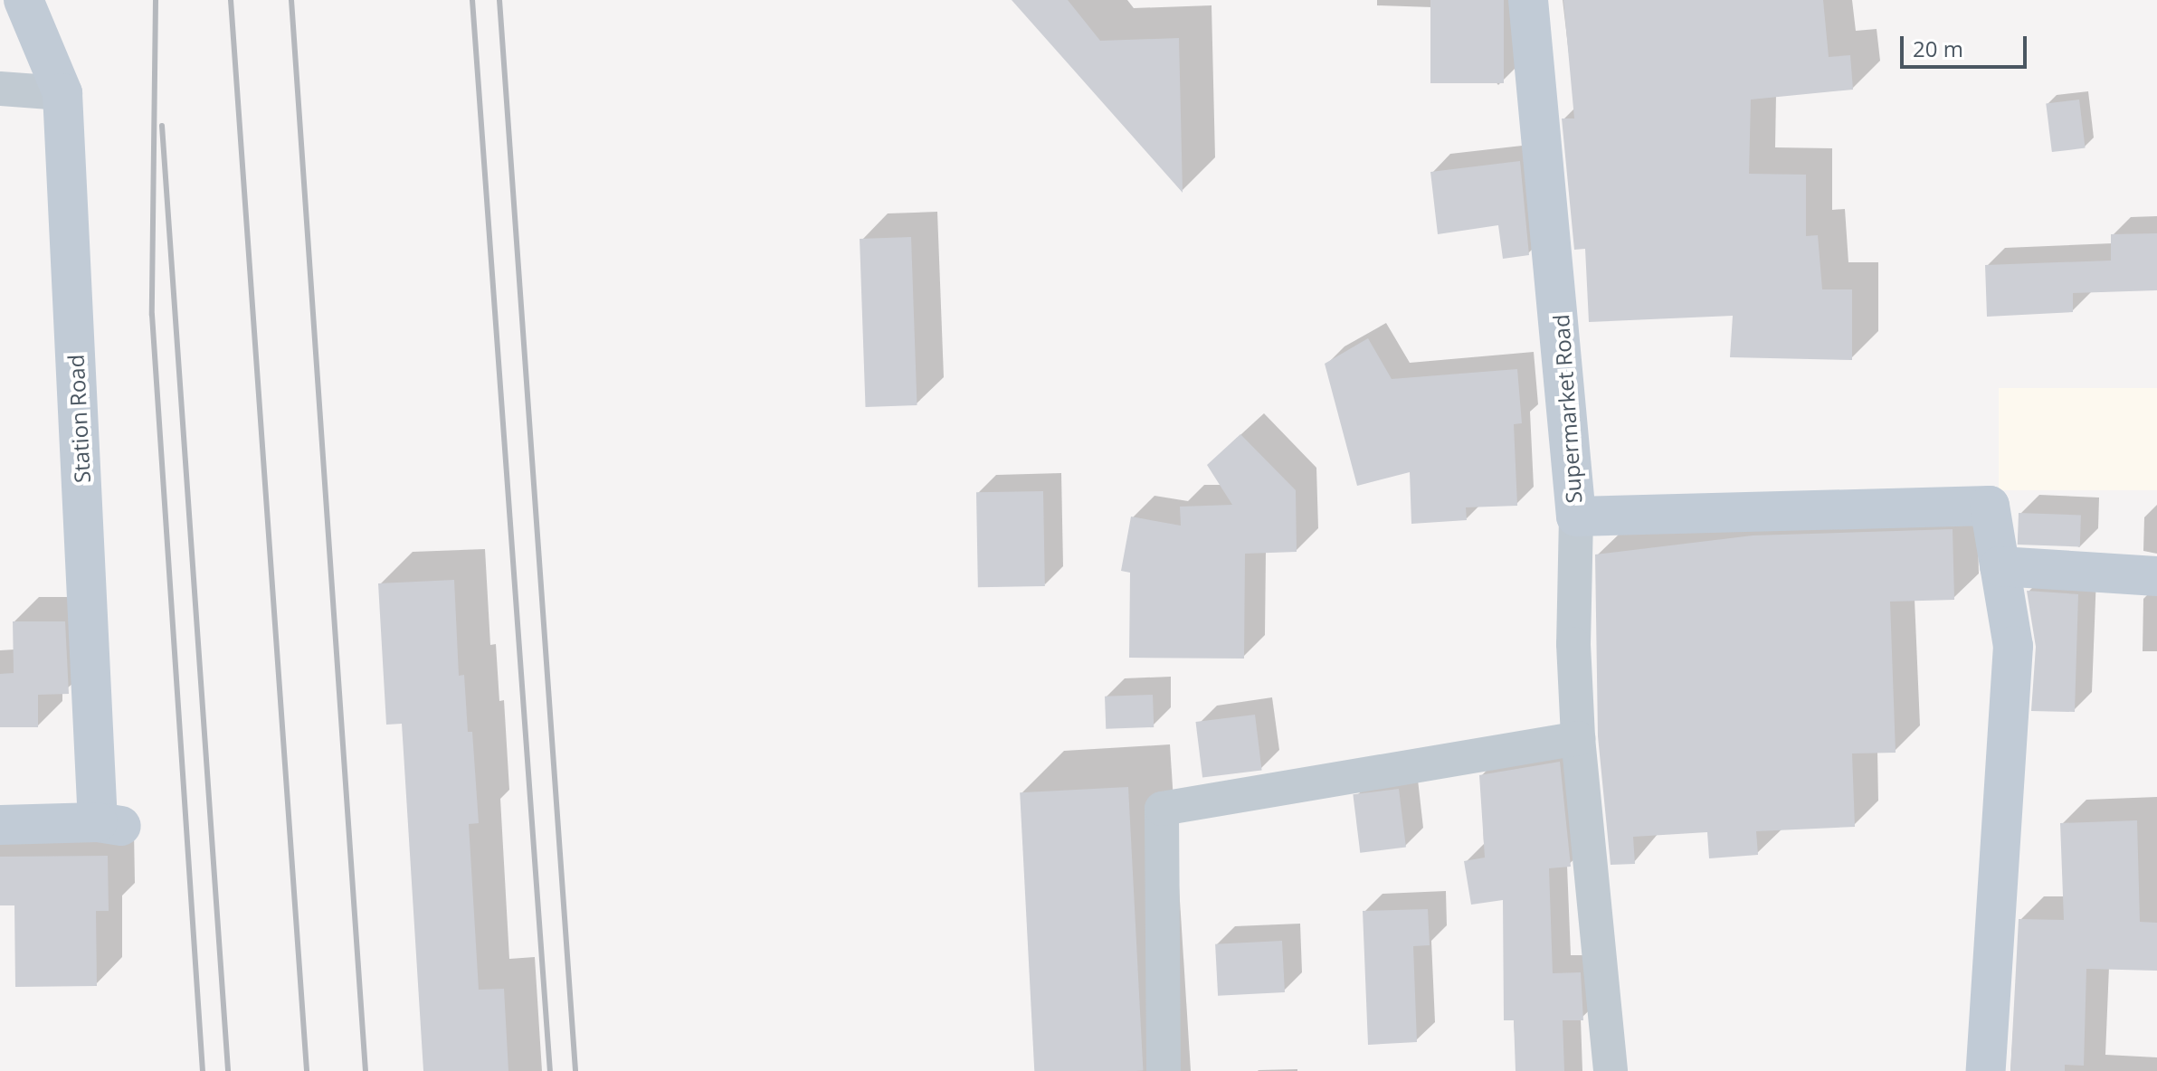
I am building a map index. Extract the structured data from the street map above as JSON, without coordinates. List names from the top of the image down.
{
  "streets": {
    "main road": ["Supermarket Road", "Station Road"]
  },
  "scale_bar": "20 m"
}
